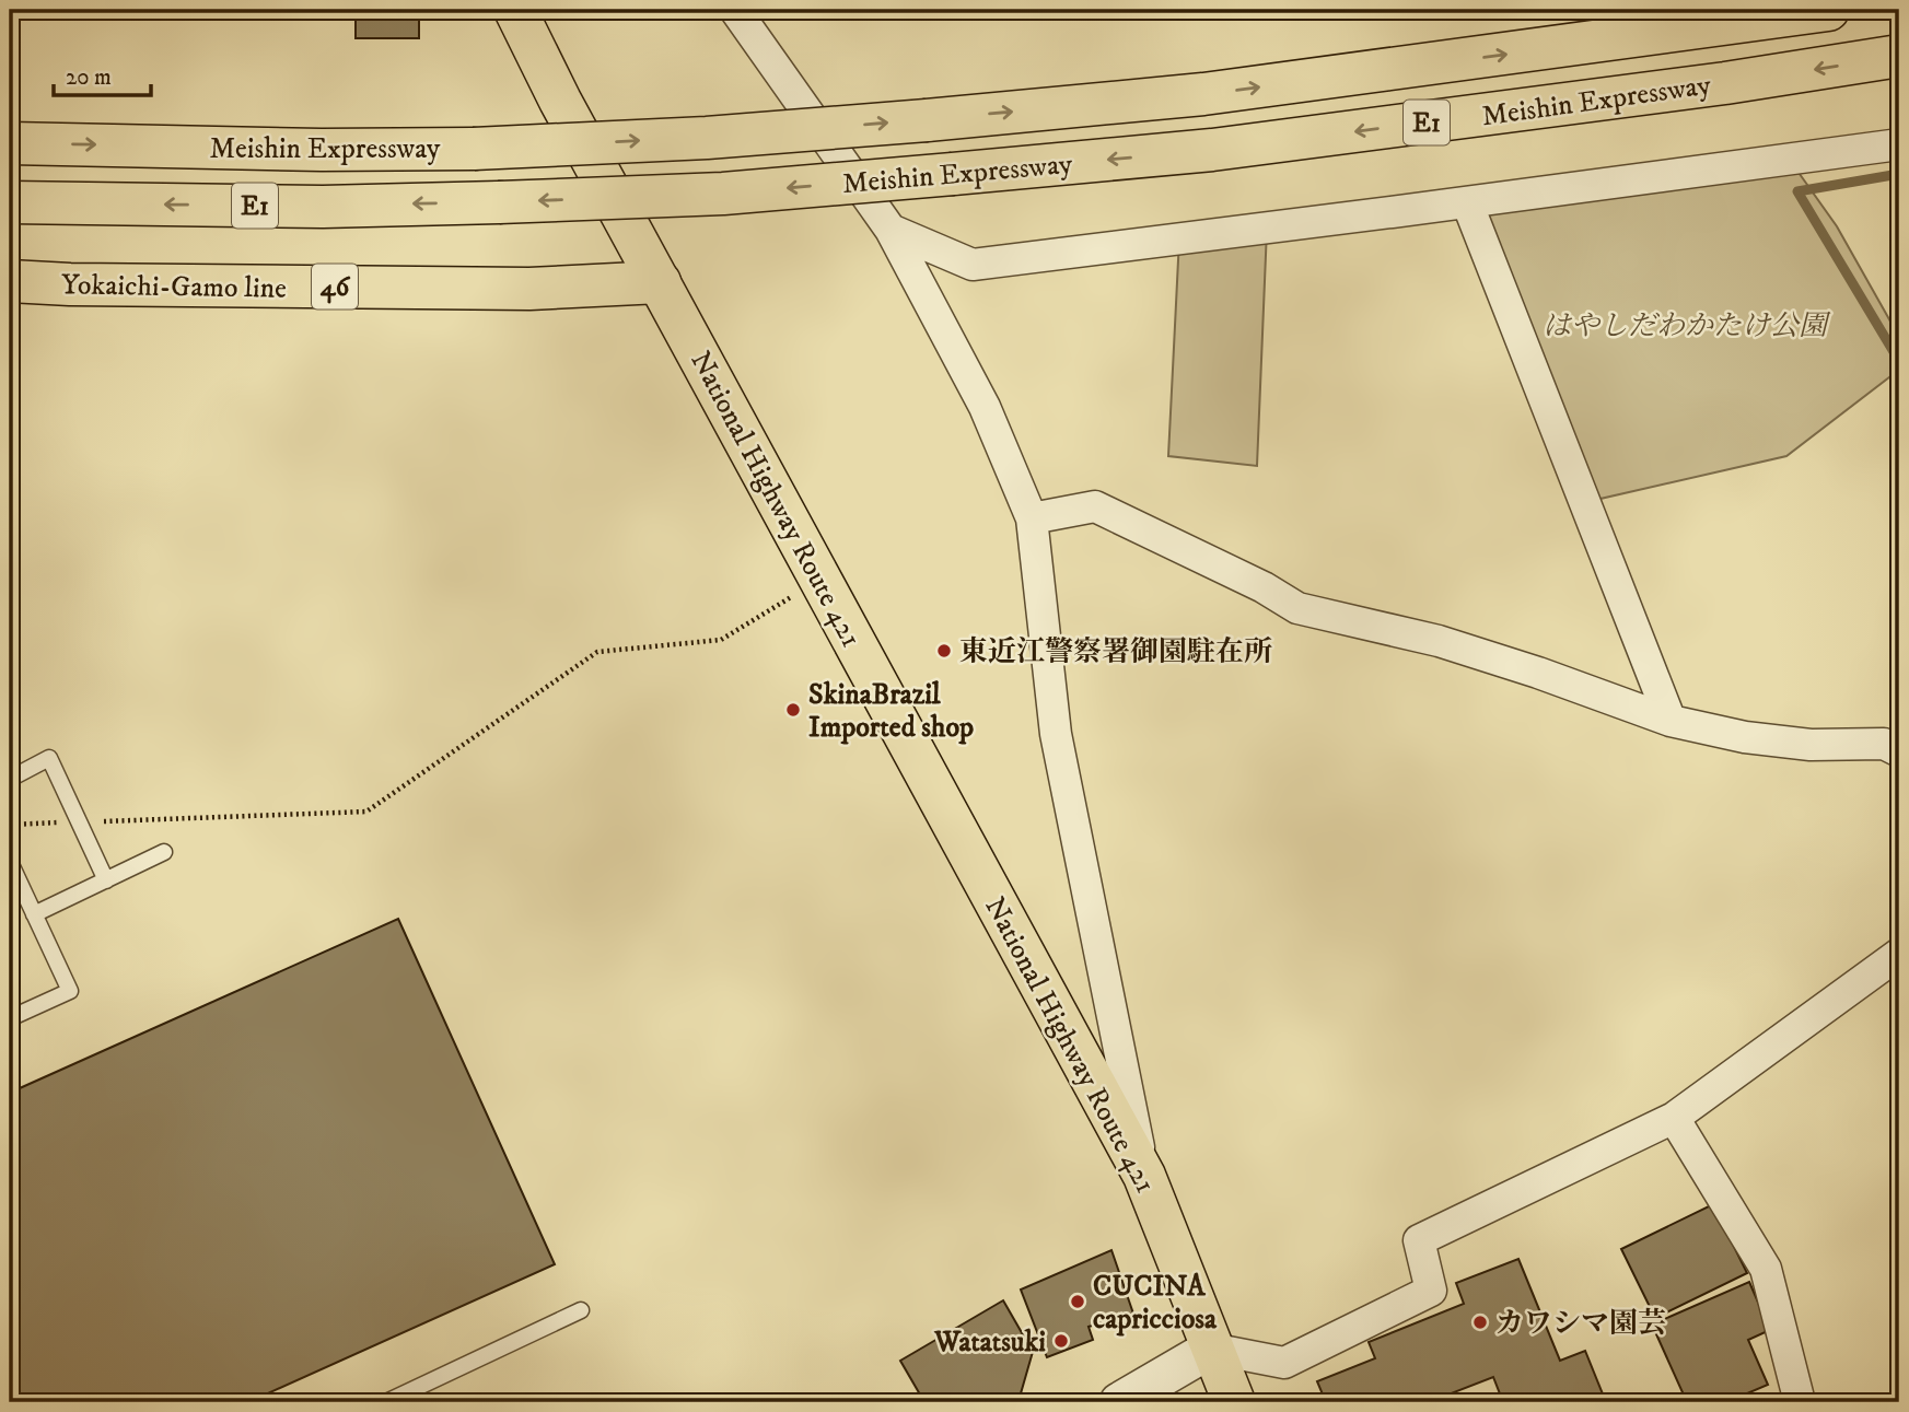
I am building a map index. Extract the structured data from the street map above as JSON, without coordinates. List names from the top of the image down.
{
  "streets": {
    "main road": [
      "Meishin Expressway",
      "E1",
      "Yokaichi-Gamo line",
      "46",
      "National Highway Route 421"
    ]
  },
  "crossings": [
    ["Yokaichi-Gamo line", "National Highway Route 421"]
  ],
  "parks": ["はやしだわかたけ公園"],
  "places": [
    "東近江警察署御園駐在所",
    "SkinaBrazil Imported shop",
    "CUCINA capricciosa",
    "カワシマ園芸",
    "Watatsuki"
  ],
  "scale_bar": "20 m"
}
